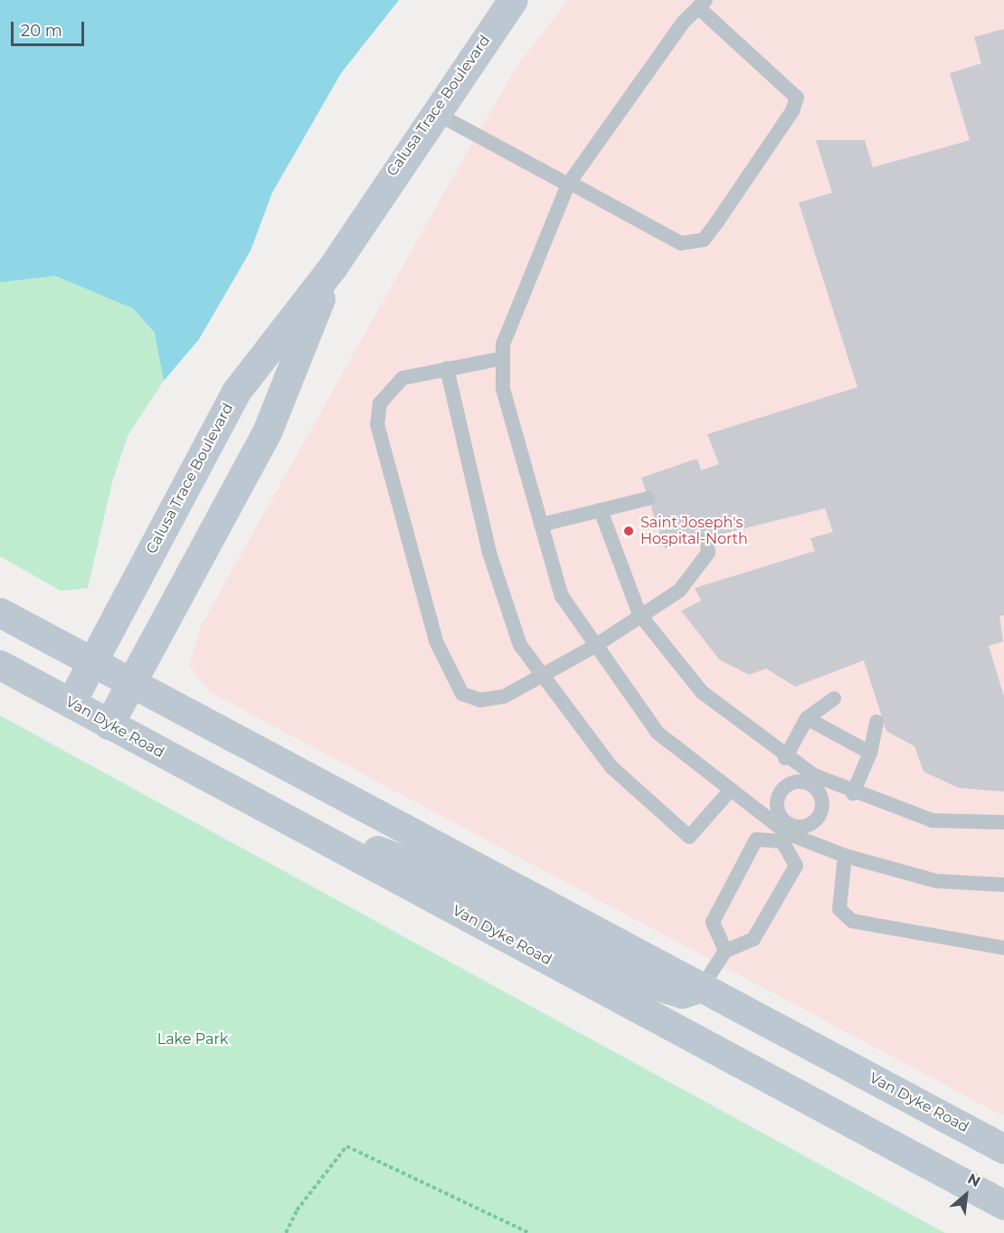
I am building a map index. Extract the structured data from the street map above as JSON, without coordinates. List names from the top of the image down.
{
  "streets": {
    "main road": ["Calusa Trace Boulevard", "Van Dyke Road"]
  },
  "crossings": [
    ["Calusa Trace Boulevard", "Van Dyke Road"]
  ],
  "parks": ["Lake Park"],
  "places": ["Saint Joseph's Hospital-North"],
  "scale_bar": "20 m",
  "north": "top right"
}
